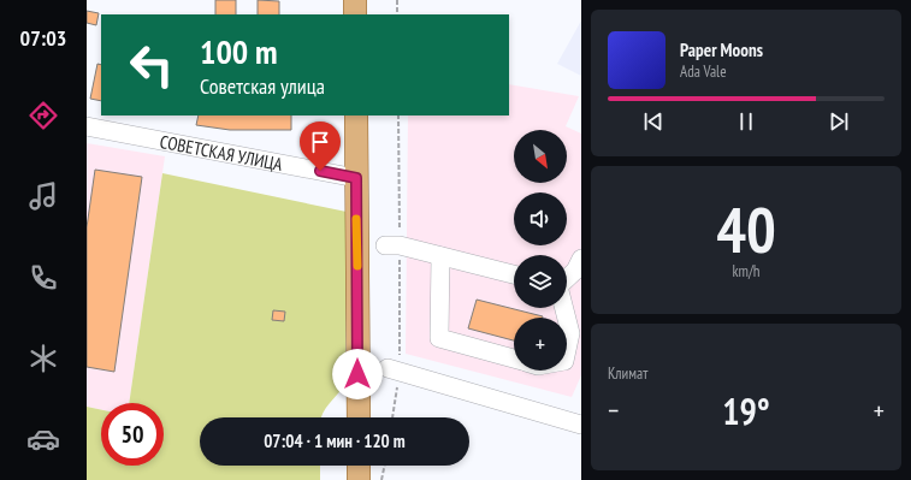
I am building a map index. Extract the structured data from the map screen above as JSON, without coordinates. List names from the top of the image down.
{
  "streets": {
    "street": ["СОВЕТСКАЯ УЛИЦА"]
  },
  "north": "bottom right",
  "page": {
    "tabs": "07:03",
    "turn": ["100 m", "Советская улица"],
    "song": ["Paper Moons", "Ada Vale"],
    "map_buttons": "+",
    "tile": [
      ["40", "km/h"],
      "Климат"
    ],
    "heat": ["−", "19°", "+"],
    "limit": "50",
    "trip": "07:04 · 1 мин · 120 m"
  }
}
